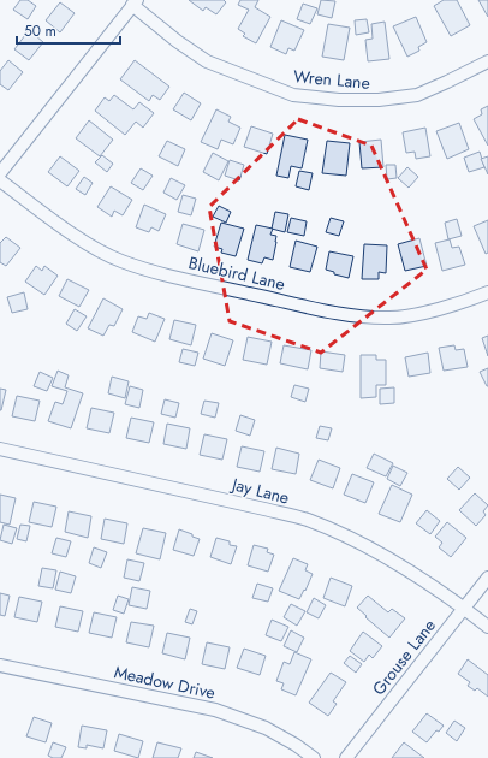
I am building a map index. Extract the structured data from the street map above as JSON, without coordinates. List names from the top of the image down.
{
  "streets": {
    "street": [
      "Wren Lane",
      "Bluebird Lane",
      "Jay Lane",
      "Grouse Lane",
      "Meadow Drive"
    ]
  },
  "crossings": [
    ["Jay Lane", "Grouse Lane"]
  ],
  "scale_bar": "50 m"
}
